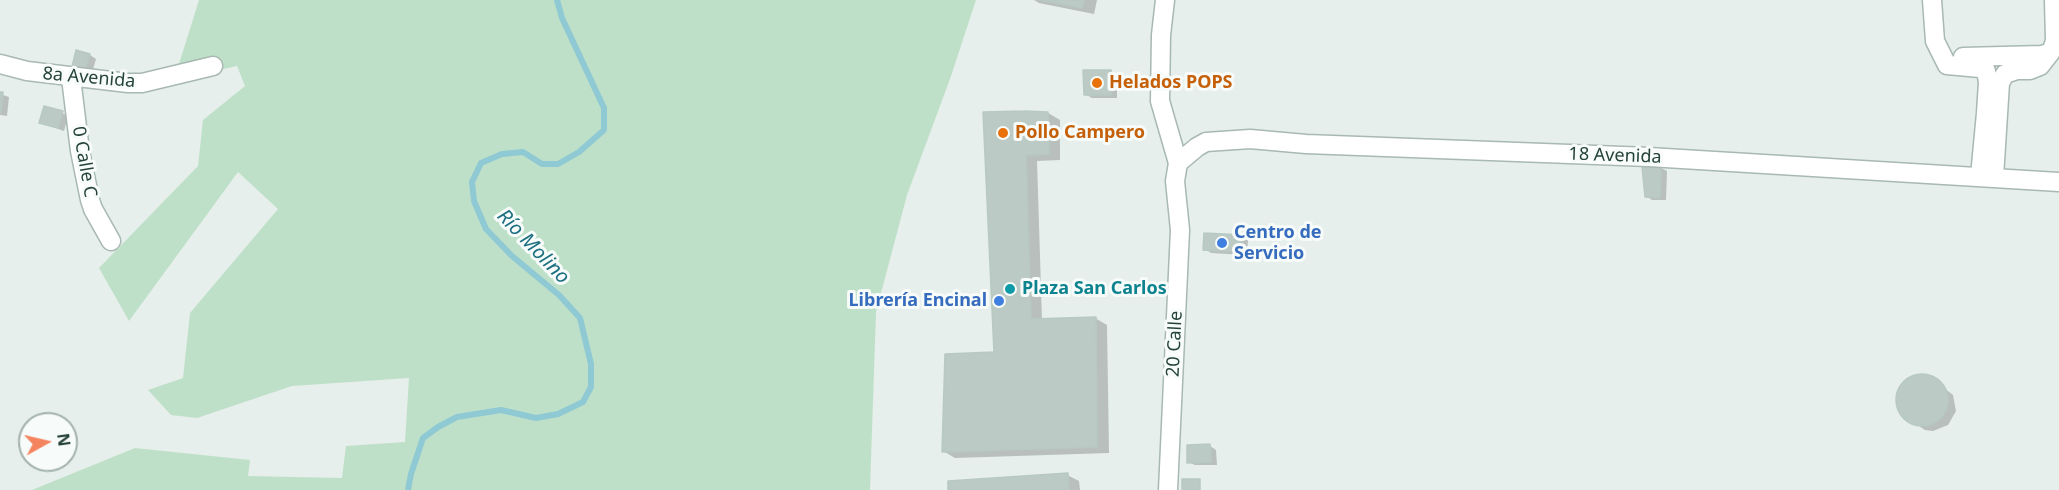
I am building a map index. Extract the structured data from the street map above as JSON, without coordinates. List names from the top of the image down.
{
  "streets": {
    "street": [
      "8a Avenida",
      "18 Avenida",
      "0 Calle C",
      "20 Calle"
    ]
  },
  "crossings": [
    ["8a Avenida", "0 Calle C"],
    ["18 Avenida", "20 Calle"]
  ],
  "water": ["Río Molino"],
  "places": [
    "Helados POPS",
    "Pollo Campero",
    "Centro de Servicio",
    "Plaza San Carlos",
    "Librería Encinal"
  ],
  "north": "right"
}
